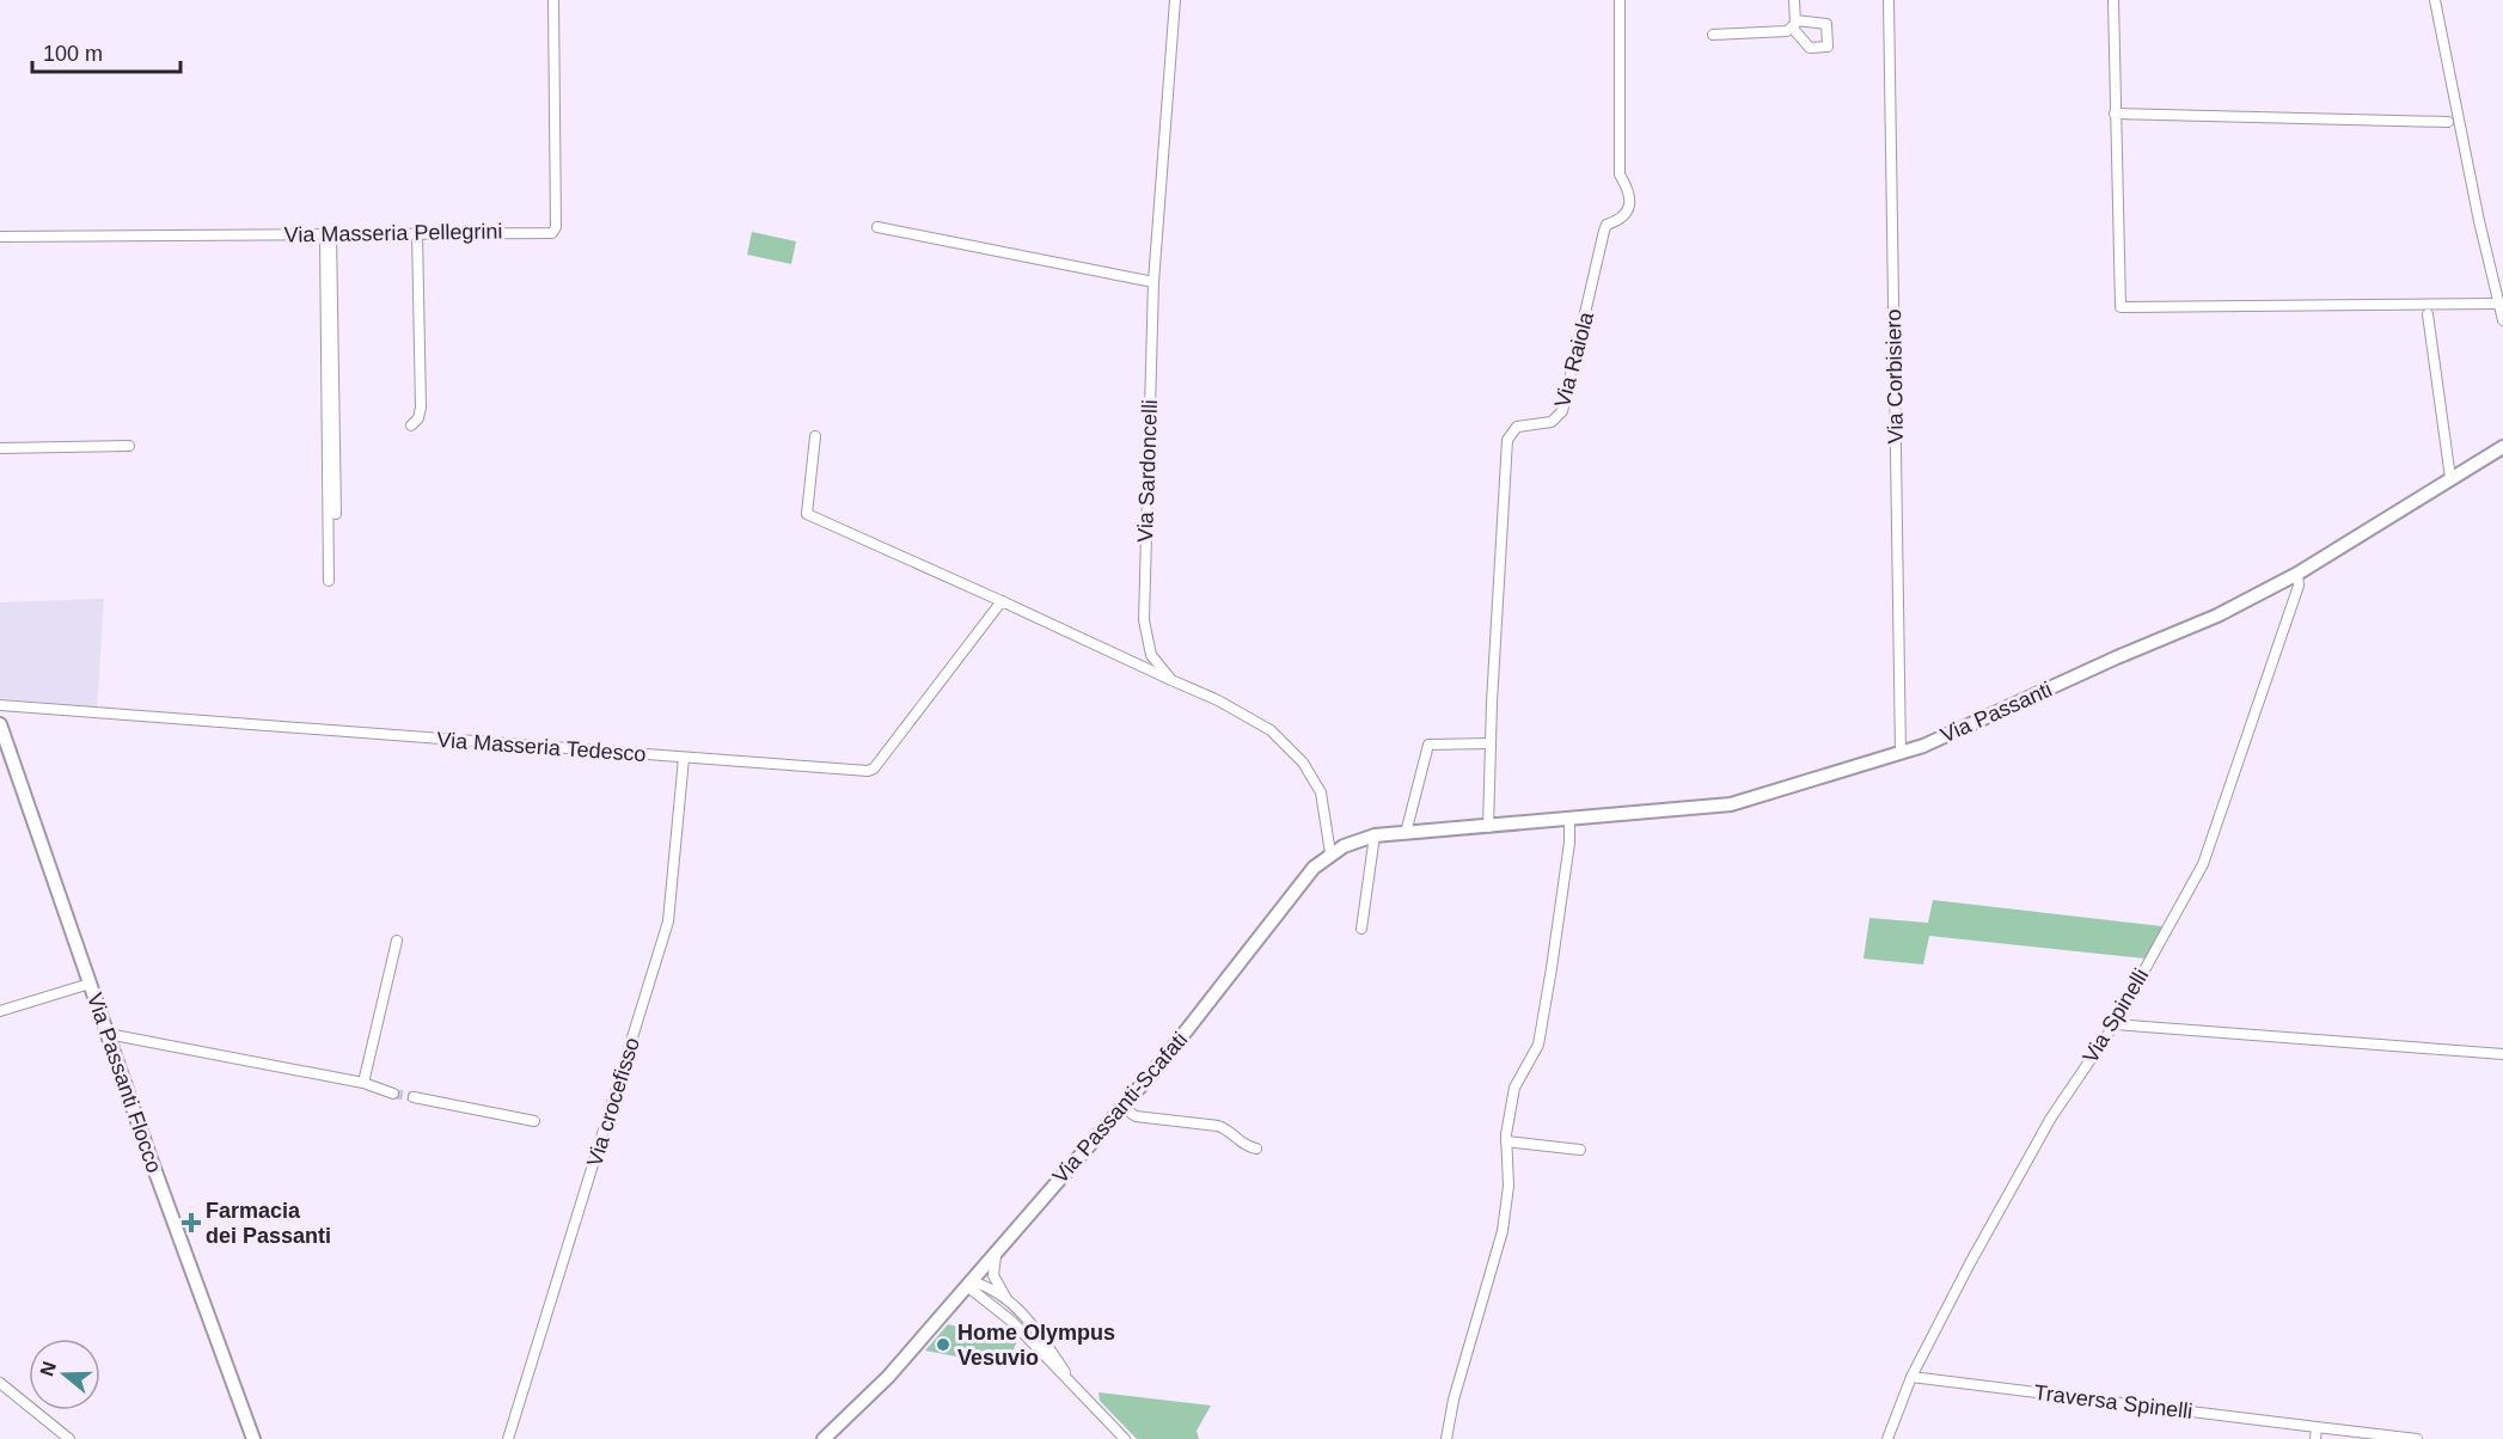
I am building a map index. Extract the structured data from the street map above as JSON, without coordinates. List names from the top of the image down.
{
  "streets": {
    "street": [
      "Via Masseria Pellegrini",
      "Via Raiola",
      "Via Corbisiero",
      "Via Sardoncelli",
      "Via Passanti",
      "Via Masseria Tedesco",
      "Via Spinelli",
      "Via Passanti Flocco",
      "Via crocefisso",
      "Via Passanti-Scafati",
      "Traversa Spinelli"
    ]
  },
  "crossings": [
    ["Via Raiola", "Via Passanti"],
    ["Via Corbisiero", "Via Passanti"],
    ["Via Passanti", "Via Spinelli"],
    ["Via Passanti", "Via Passanti-Scafati"],
    ["Via Masseria Tedesco", "Via crocefisso"],
    ["Via Spinelli", "Traversa Spinelli"]
  ],
  "places": {
    "health": ["Farmacia dei Passanti"],
    "other": ["Home Olympus Vesuvio"]
  },
  "scale_bar": "100 m",
  "north": "left"
}
